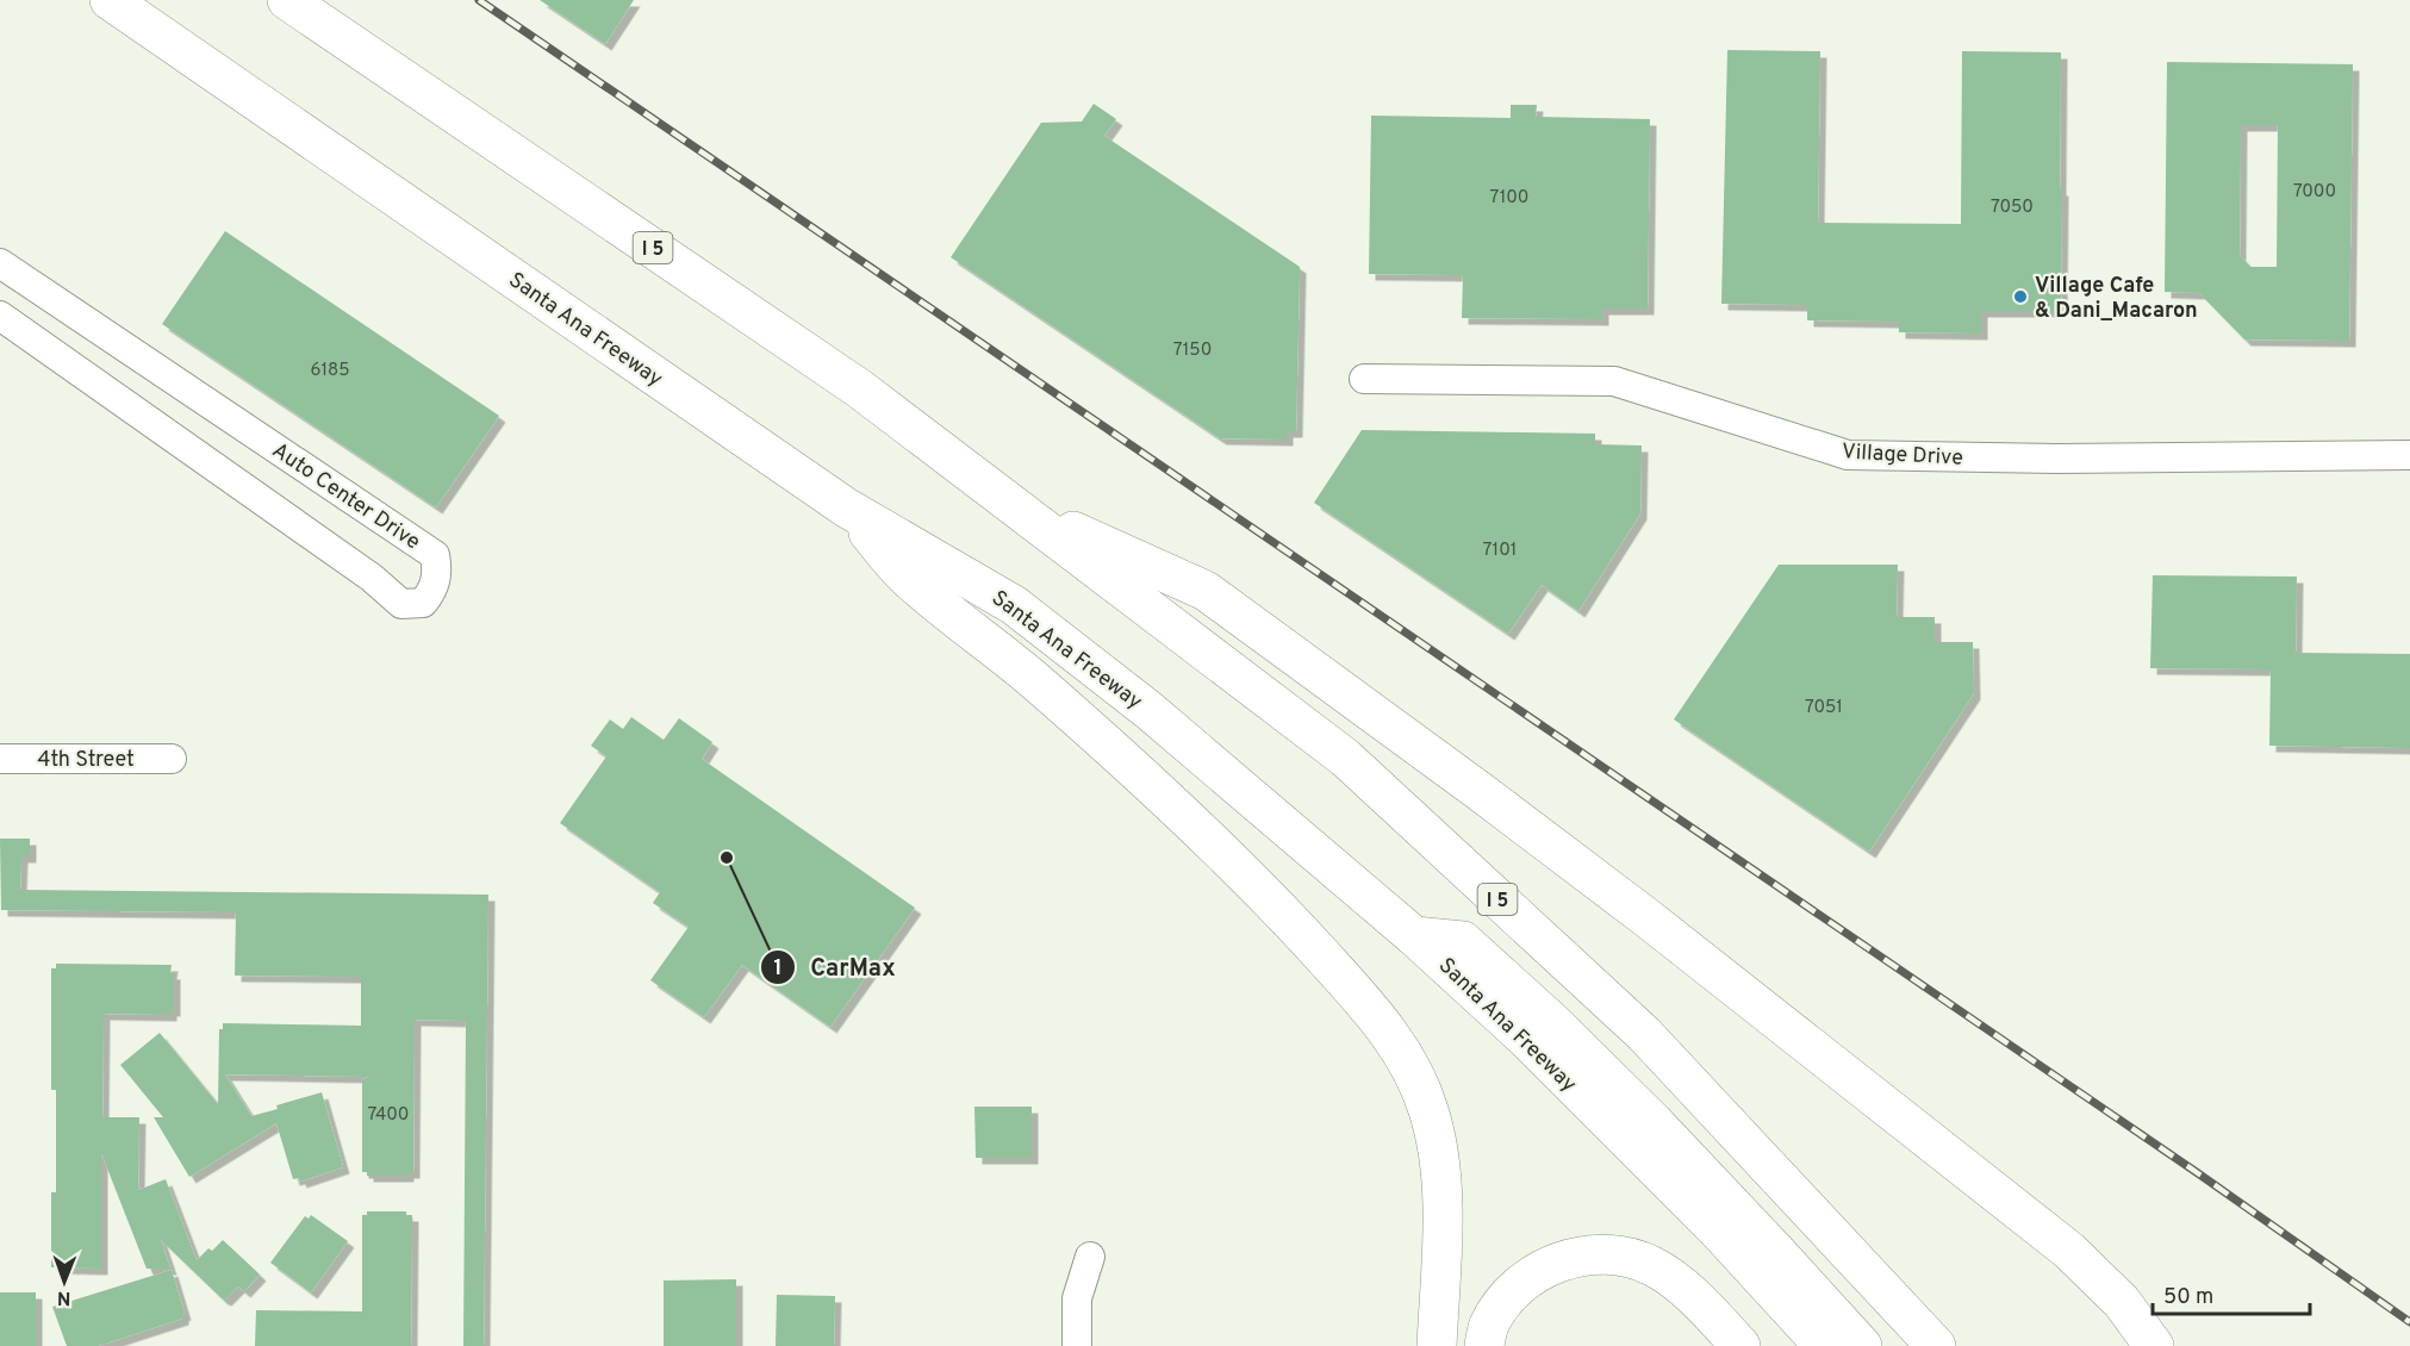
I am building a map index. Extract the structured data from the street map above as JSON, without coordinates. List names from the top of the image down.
{
  "streets": {
    "highway": ["I 5", "Santa Ana Freeway"],
    "street": ["Village Drive", "Auto Center Drive", "4th Street"]
  },
  "places": ["Village Cafe & Dani_Macaron", "CarMax"],
  "house_numbers": [
    "7000",
    "7100",
    "7050",
    "7150",
    "6185",
    "7101",
    "7051",
    "7400"
  ],
  "scale_bar": "50 m",
  "north": "bottom"
}
